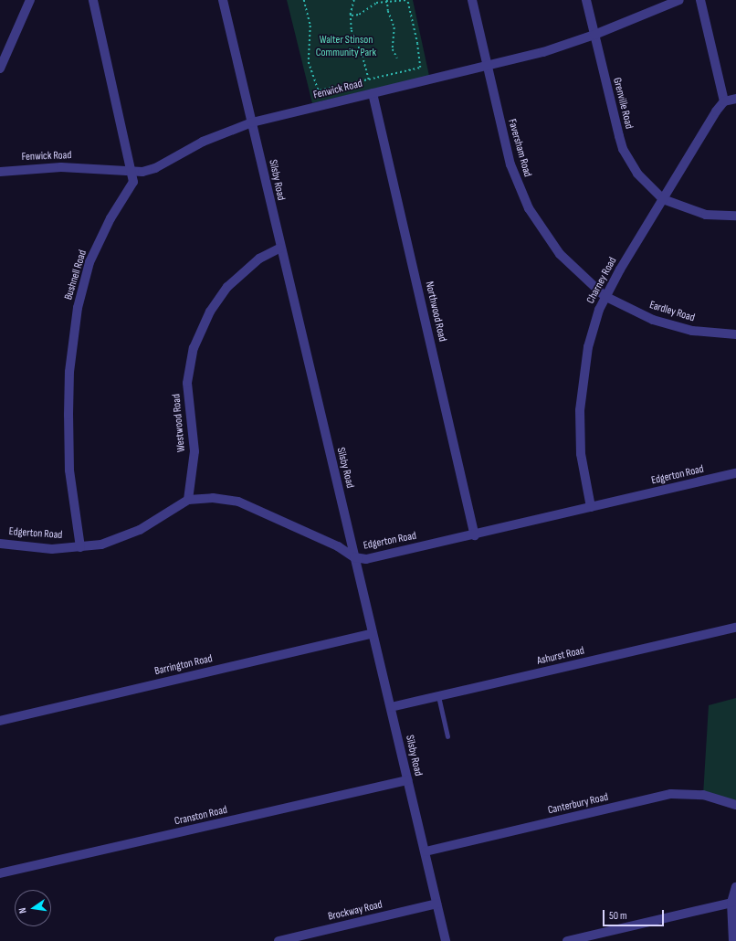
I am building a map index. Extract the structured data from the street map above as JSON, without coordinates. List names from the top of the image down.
{
  "streets": {
    "street": [
      "Fenwick Road",
      "Grenville Road",
      "Faversham Road",
      "Silsby Road",
      "Bushnell Road",
      "Charney Road",
      "Northwood Road",
      "Eardley Road",
      "Westwood Road",
      "Edgerton Road",
      "Ashurst Road",
      "Barrington Road",
      "Canterbury Road",
      "Cranston Road",
      "Brockway Road"
    ]
  },
  "crossings": [
    ["Fenwick Road", "Grenville Road"],
    ["Fenwick Road", "Faversham Road"],
    ["Fenwick Road", "Silsby Road"],
    ["Fenwick Road", "Bushnell Road"],
    ["Fenwick Road", "Northwood Road"],
    ["Grenville Road", "Charney Road"],
    ["Faversham Road", "Charney Road"],
    ["Faversham Road", "Eardley Road"],
    ["Silsby Road", "Westwood Road"],
    ["Silsby Road", "Edgerton Road"],
    ["Silsby Road", "Ashurst Road"],
    ["Silsby Road", "Barrington Road"],
    ["Silsby Road", "Canterbury Road"],
    ["Silsby Road", "Cranston Road"],
    ["Silsby Road", "Brockway Road"],
    ["Bushnell Road", "Edgerton Road"],
    ["Charney Road", "Eardley Road"],
    ["Charney Road", "Edgerton Road"],
    ["Northwood Road", "Edgerton Road"],
    ["Westwood Road", "Edgerton Road"]
  ],
  "parks": ["Walter Stinson Community Park"],
  "scale_bar": "50 m",
  "north": "left"
}
